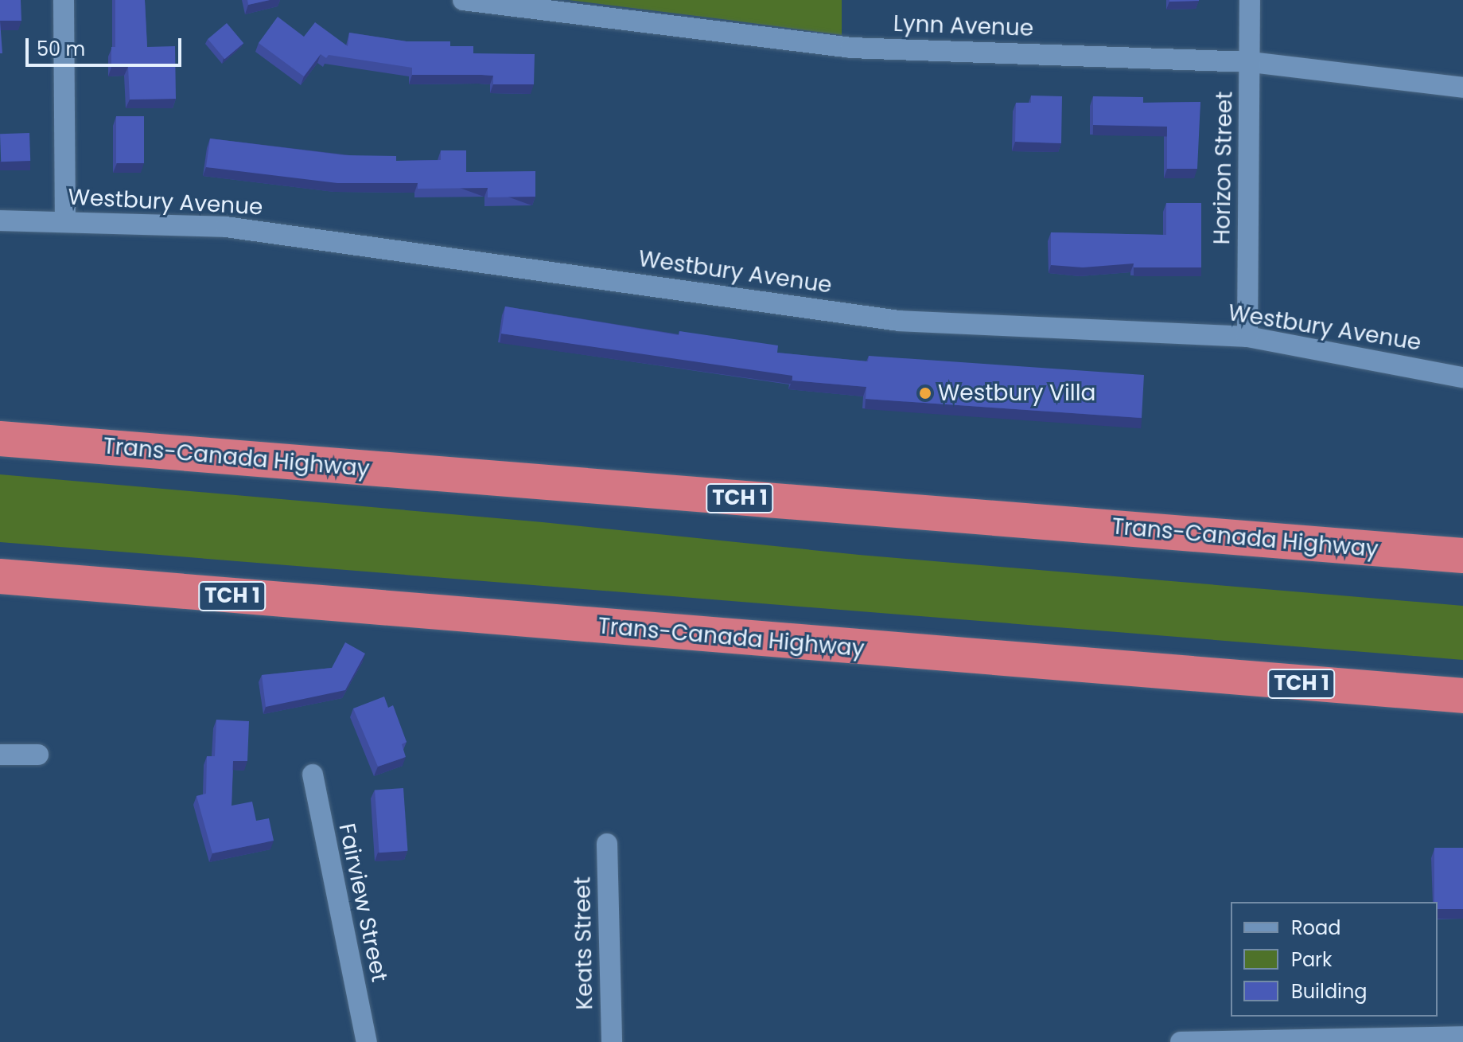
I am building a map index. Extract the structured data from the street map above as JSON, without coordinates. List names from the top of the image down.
{
  "streets": {
    "highway": ["Trans-Canada Highway", "TCH 1"],
    "street": [
      "Lynn Avenue",
      "Horizon Street",
      "Westbury Avenue",
      "Fairview Street",
      "Keats Street"
    ]
  },
  "crossings": [
    ["Lynn Avenue", "Horizon Street"],
    ["Horizon Street", "Westbury Avenue"]
  ],
  "places": ["Westbury Villa"],
  "legend": ["Road", "Park", "Building"],
  "scale_bar": "50 m"
}
